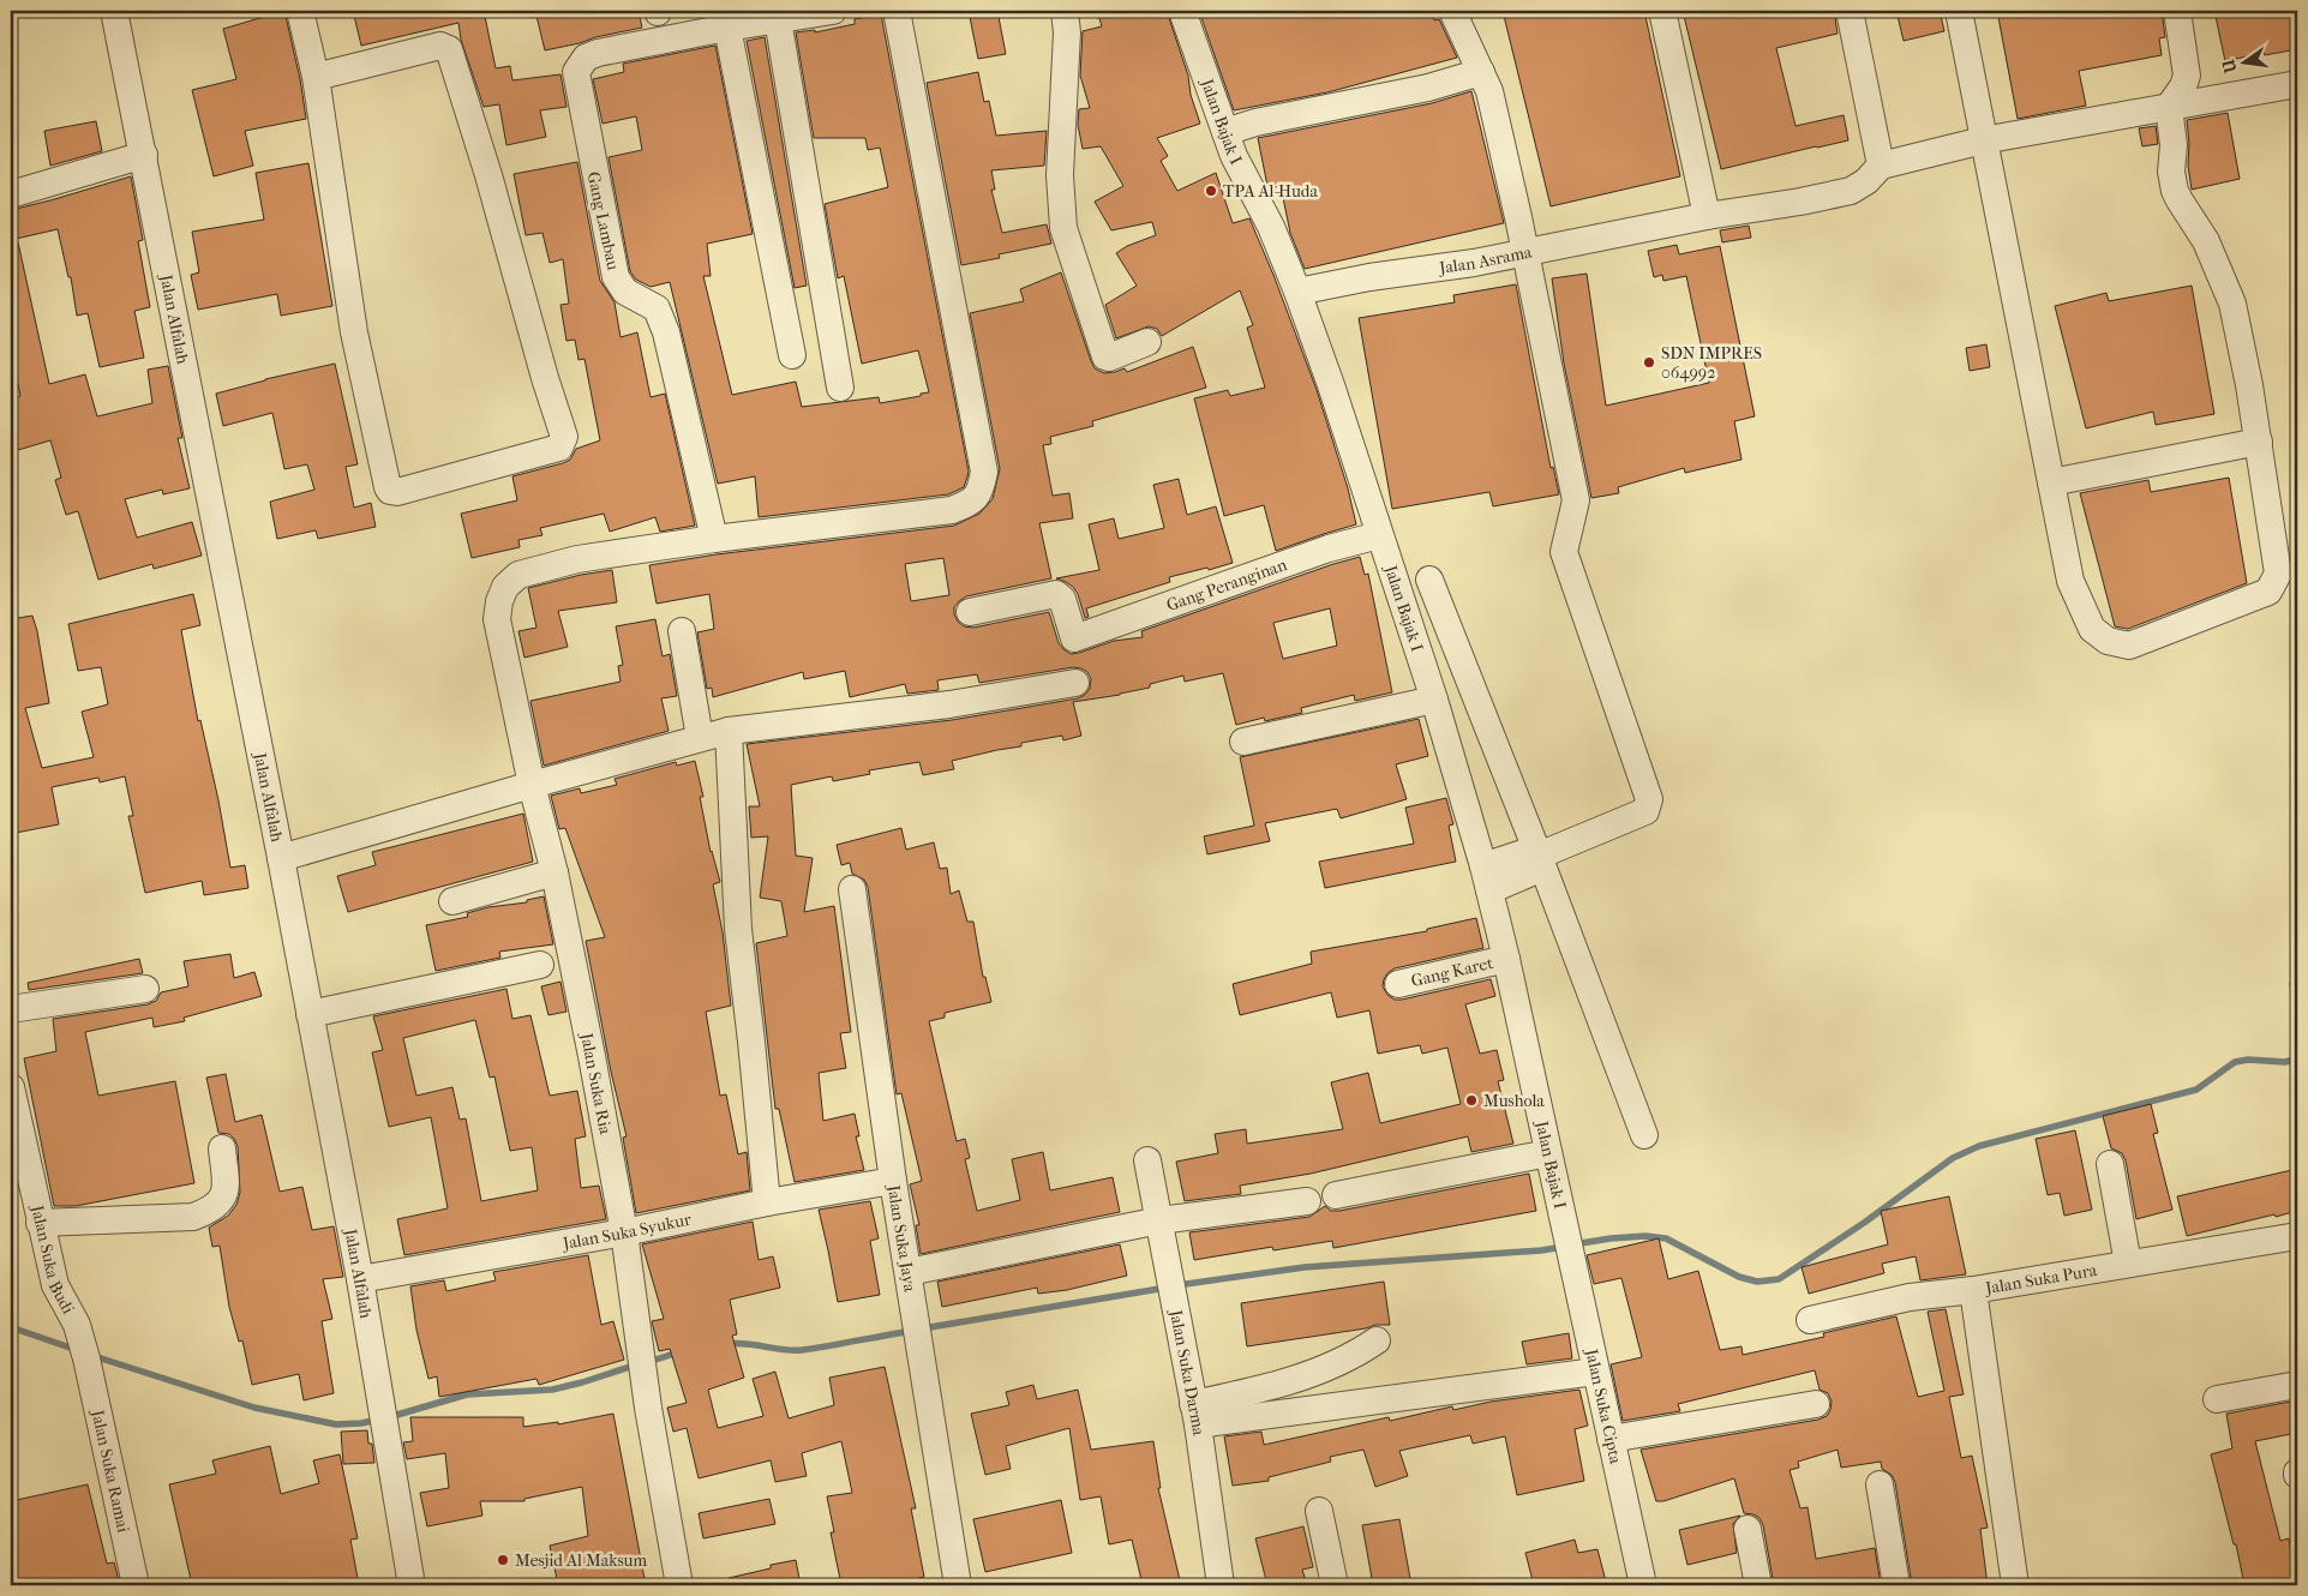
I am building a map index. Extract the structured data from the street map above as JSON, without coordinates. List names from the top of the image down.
{
  "streets": {
    "street": [
      "Jalan Bajak I",
      "Gang Lambau",
      "Jalan Asrama",
      "Jalan Alfalah",
      "Gang Peranginan",
      "Gang Karet",
      "Jalan Suka Ria",
      "Jalan Suka Syukur",
      "Jalan Suka Jaya",
      "Jalan Suka Budi",
      "Jalan Suka Pura",
      "Jalan Suka Darma",
      "Jalan Suka Cipta",
      "Jalan Suka Ramai"
    ]
  },
  "crossings": [
    ["Jalan Bajak I", "Jalan Asrama"],
    ["Jalan Bajak I", "Gang Peranginan"],
    ["Jalan Bajak I", "Gang Karet"],
    ["Jalan Bajak I", "Jalan Suka Cipta"],
    ["Gang Lambau", "Jalan Suka Ria"],
    ["Jalan Alfalah", "Jalan Suka Syukur"],
    ["Jalan Suka Ria", "Jalan Suka Syukur"],
    ["Jalan Suka Syukur", "Jalan Suka Jaya"],
    ["Jalan Suka Budi", "Jalan Suka Ramai"]
  ],
  "places": [
    "TPA Al-Huda",
    "SDN IMPRES 064992",
    "Mushola",
    "Mesjid Al Maksum"
  ],
  "north": "left"
}
